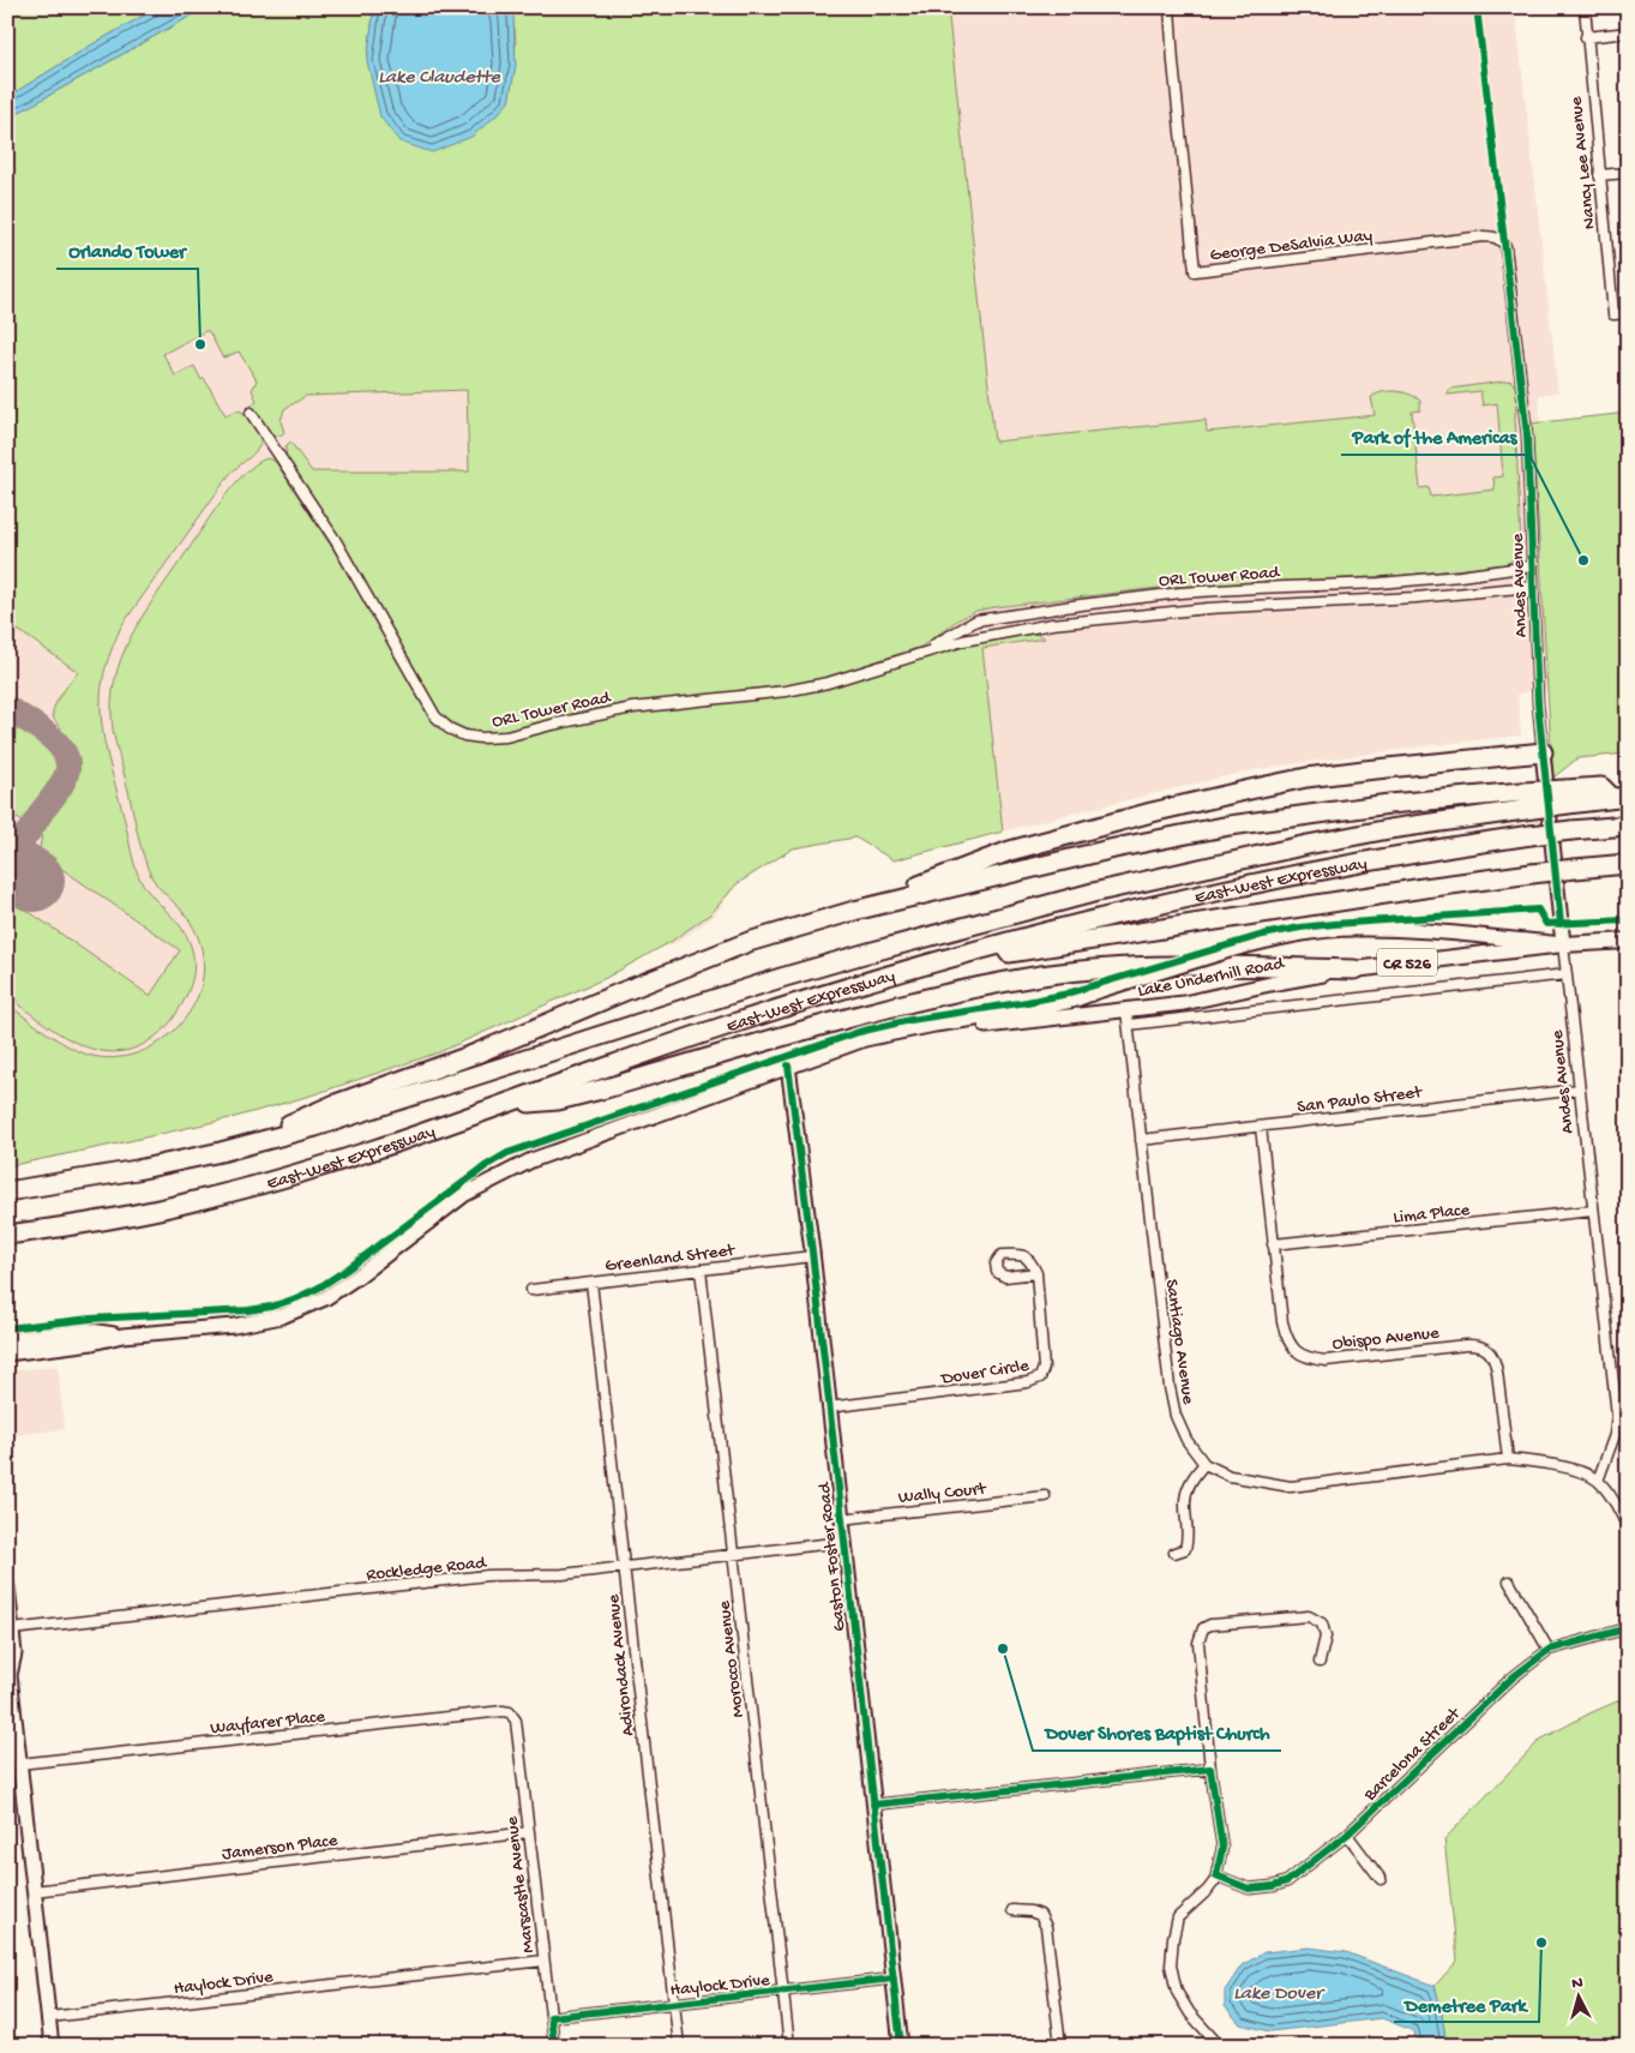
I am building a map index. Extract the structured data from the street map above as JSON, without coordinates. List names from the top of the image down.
{
  "streets": {
    "highway": ["East-West Expressway"],
    "main road": [
      "Andes Avenue",
      "CR 526",
      "Lake Underhill Road",
      "Gaston Foster Road"
    ],
    "street": [
      "Nancy Lee Avenue",
      "George DeSalvia Way",
      "ORL Tower Road",
      "San Paulo Street",
      "Lima Place",
      "Greenland Street",
      "Obispo Avenue",
      "Santiago Avenue",
      "Dover Circle",
      "Wally Court",
      "Rockledge Road",
      "Morocco Avenue",
      "Adirondack Avenue",
      "Wayfarer Place",
      "Barcelona Street",
      "Jamerson Place",
      "Marscastle Avenue",
      "Haylock Drive"
    ]
  },
  "crossings": [
    ["George DeSalvia Way", "Andes Avenue"],
    ["ORL Tower Road", "Andes Avenue"],
    ["Andes Avenue", "Lake Underhill Road"],
    ["Andes Avenue", "San Paulo Street"],
    ["Andes Avenue", "Lima Place"],
    ["Andes Avenue", "Santiago Avenue"],
    ["Lake Underhill Road", "Santiago Avenue"],
    ["Lake Underhill Road", "Gaston Foster Road"],
    ["San Paulo Street", "Obispo Avenue"],
    ["San Paulo Street", "Santiago Avenue"],
    ["Lima Place", "Obispo Avenue"],
    ["Greenland Street", "Gaston Foster Road"],
    ["Greenland Street", "Morocco Avenue"],
    ["Greenland Street", "Adirondack Avenue"],
    ["Obispo Avenue", "Santiago Avenue"],
    ["Dover Circle", "Gaston Foster Road"],
    ["Wally Court", "Gaston Foster Road"],
    ["Gaston Foster Road", "Rockledge Road"],
    ["Gaston Foster Road", "Haylock Drive"],
    ["Rockledge Road", "Morocco Avenue"],
    ["Rockledge Road", "Adirondack Avenue"],
    ["Morocco Avenue", "Haylock Drive"],
    ["Adirondack Avenue", "Haylock Drive"],
    ["Wayfarer Place", "Marscastle Avenue"],
    ["Jamerson Place", "Marscastle Avenue"],
    ["Marscastle Avenue", "Haylock Drive"]
  ],
  "water": ["Lake Claudette", "Lake Dover"],
  "places": [
    "Orlando Tower",
    "Park of the Americas",
    "Dover Shores Baptist Church",
    "Demetree Park"
  ],
  "north": "top"
}
